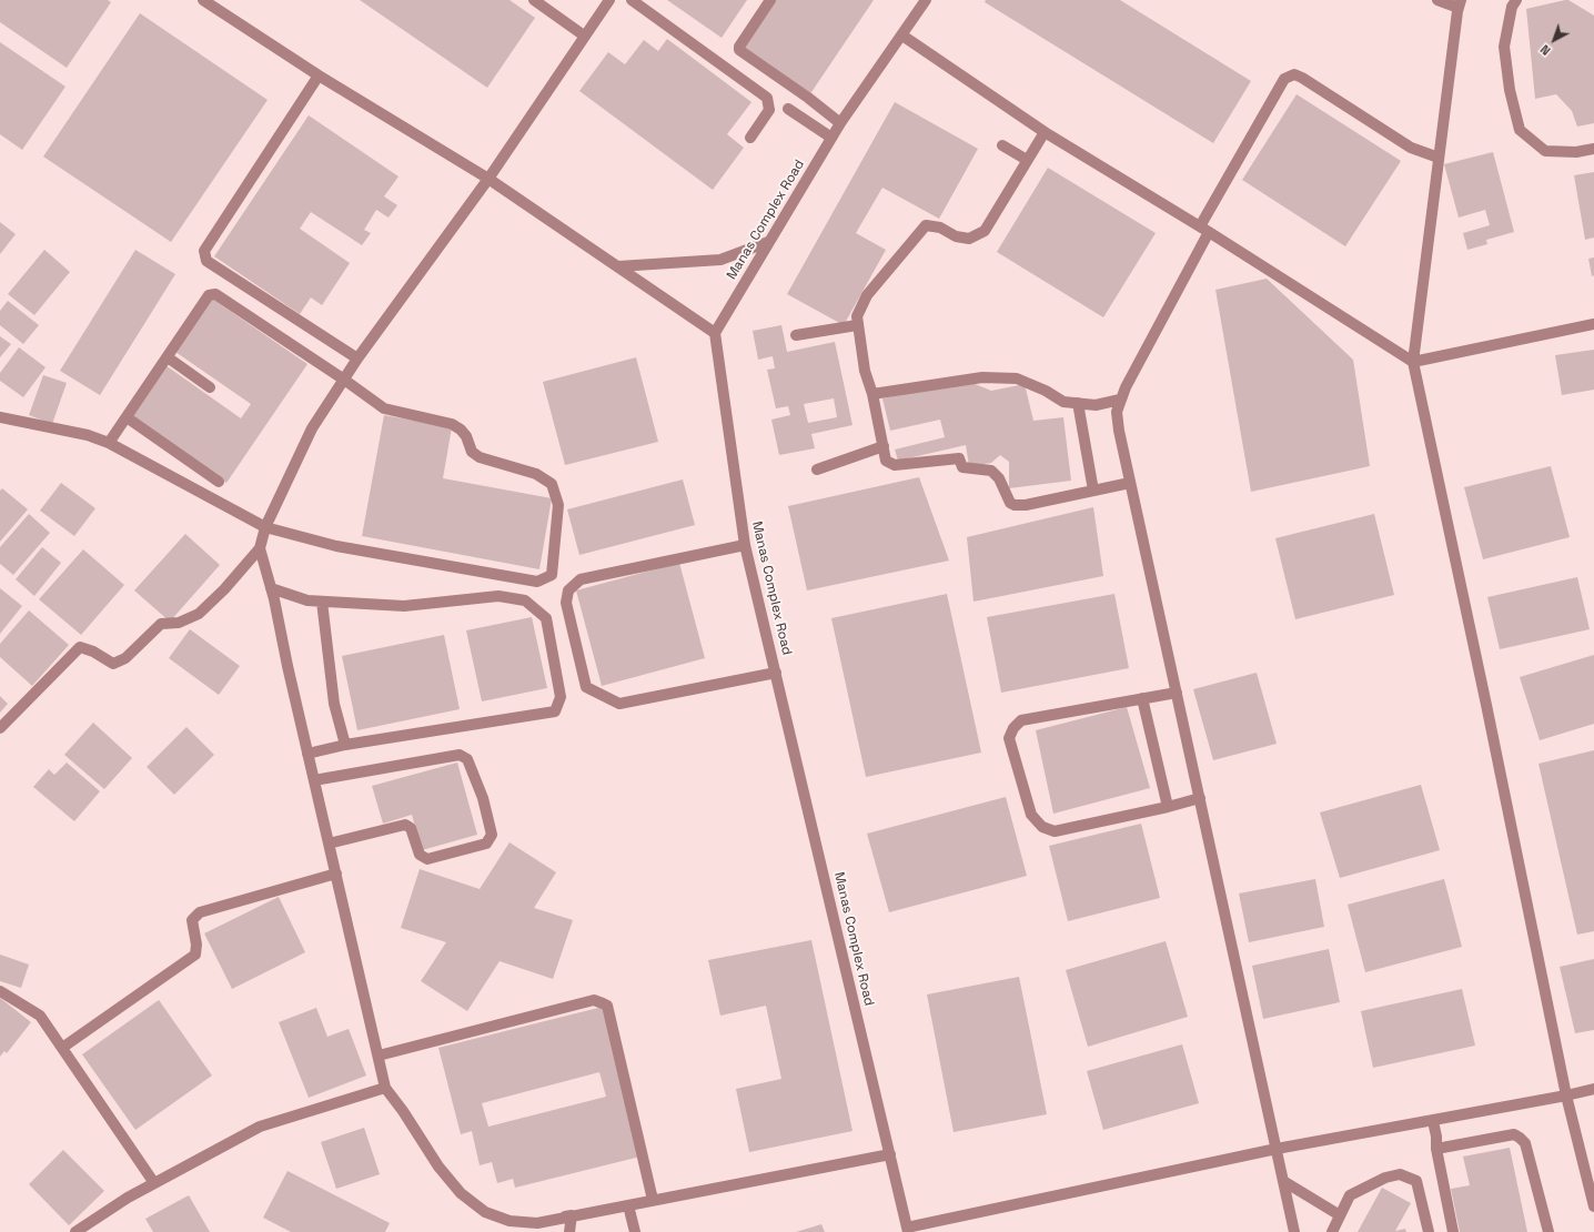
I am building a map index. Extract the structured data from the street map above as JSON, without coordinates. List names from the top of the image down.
{
  "streets": {
    "street": ["Manas Complex Road"]
  },
  "north": "bottom left"
}
